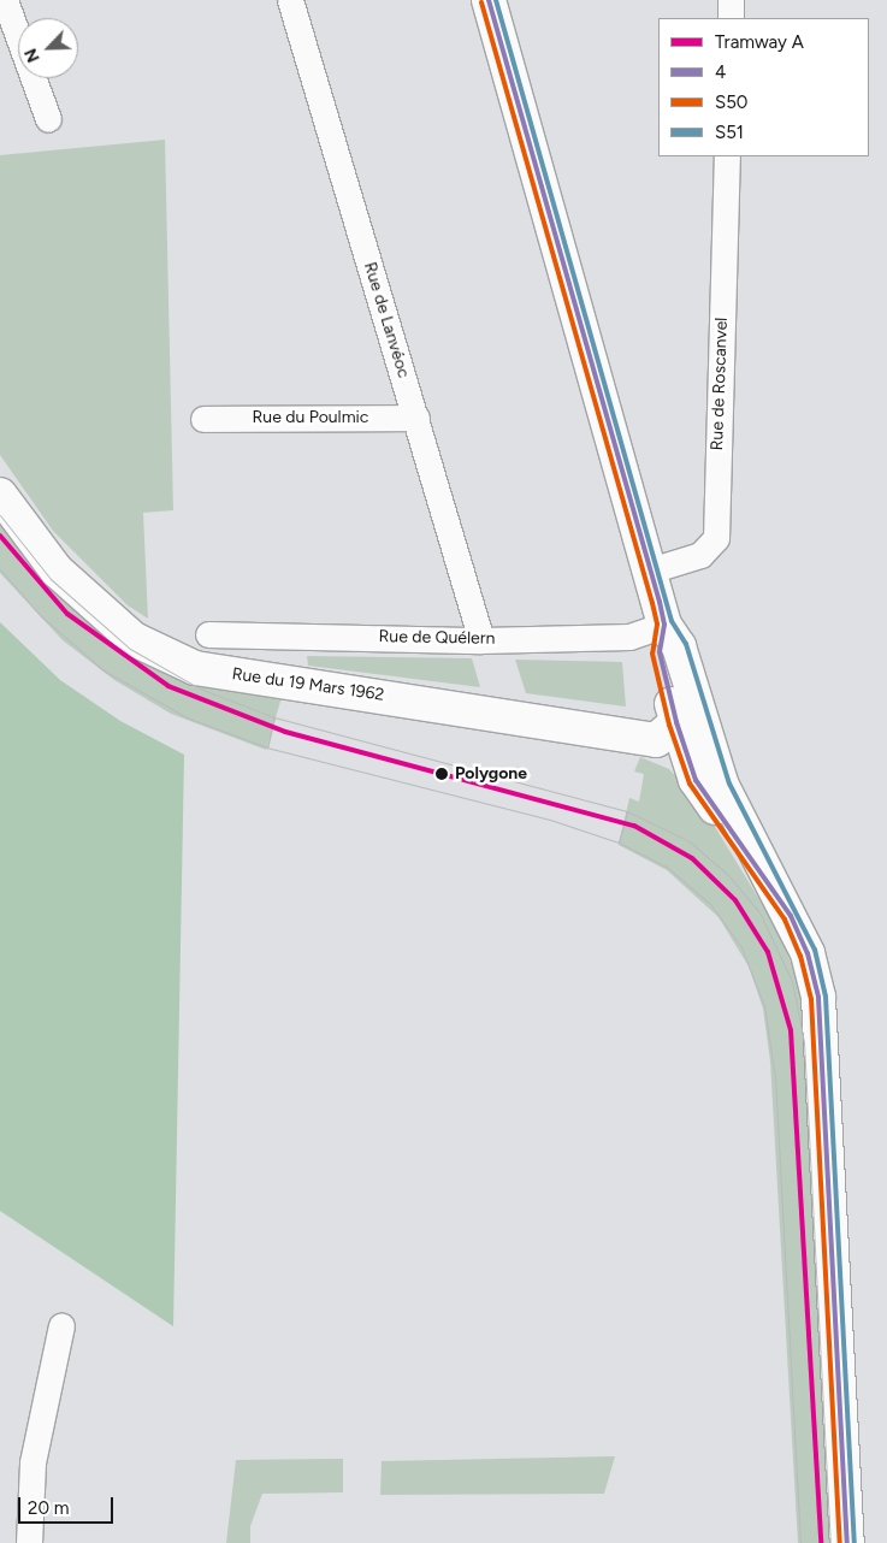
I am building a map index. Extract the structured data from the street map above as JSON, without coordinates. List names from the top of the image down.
{
  "streets": {
    "main road": ["Rue du 19 Mars 1962"],
    "street": [
      "Rue de Lanvéoc",
      "Rue de Roscanvel",
      "Rue du Poulmic",
      "Rue de Quélern"
    ]
  },
  "crossings": [
    ["Rue de Lanvéoc", "Rue du Poulmic"],
    ["Rue de Lanvéoc", "Rue de Quélern"]
  ],
  "places": ["Polygone"],
  "lines": [
    "transit line 4",
    "transit line S51",
    "transit line S50",
    "tram line A"
  ],
  "legend": [
    "Tramway A",
    "4",
    "S50",
    "S51"
  ],
  "scale_bar": "20 m",
  "north": "bottom left"
}
